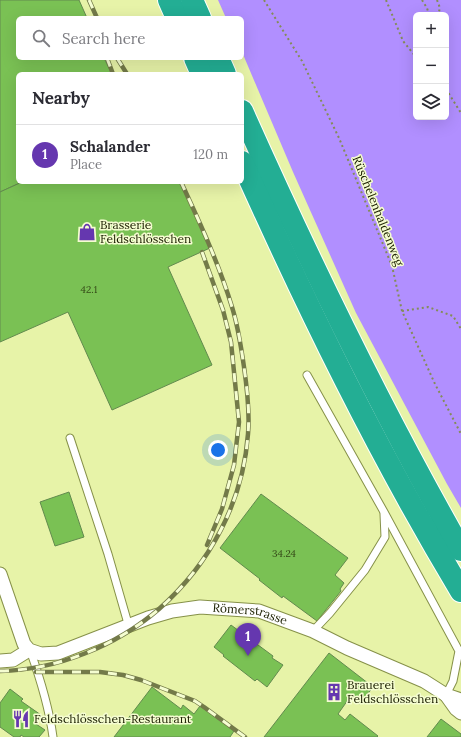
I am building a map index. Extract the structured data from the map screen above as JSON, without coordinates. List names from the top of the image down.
{
  "streets": {
    "street": ["Römerstrasse"],
    "path": ["Rüschelenhaldenweg"]
  },
  "places": {
    "shop": ["Brasserie Feldschlösschen"],
    "building": ["Brauerei Feldschlösschen"],
    "restaurant": ["Feldschlösschen-Restaurant"]
  },
  "house_numbers": ["42.1", "34.24"],
  "page": {
    "map_buttons": ["+", "−"],
    "search": "Search here",
    "heading": "Nearby",
    "list": [
      {
        "mark": "1",
        "name": "Schalander",
        "note": "Place",
        "value": "120 m"
      }
    ],
    "pins": "1"
  }
}
